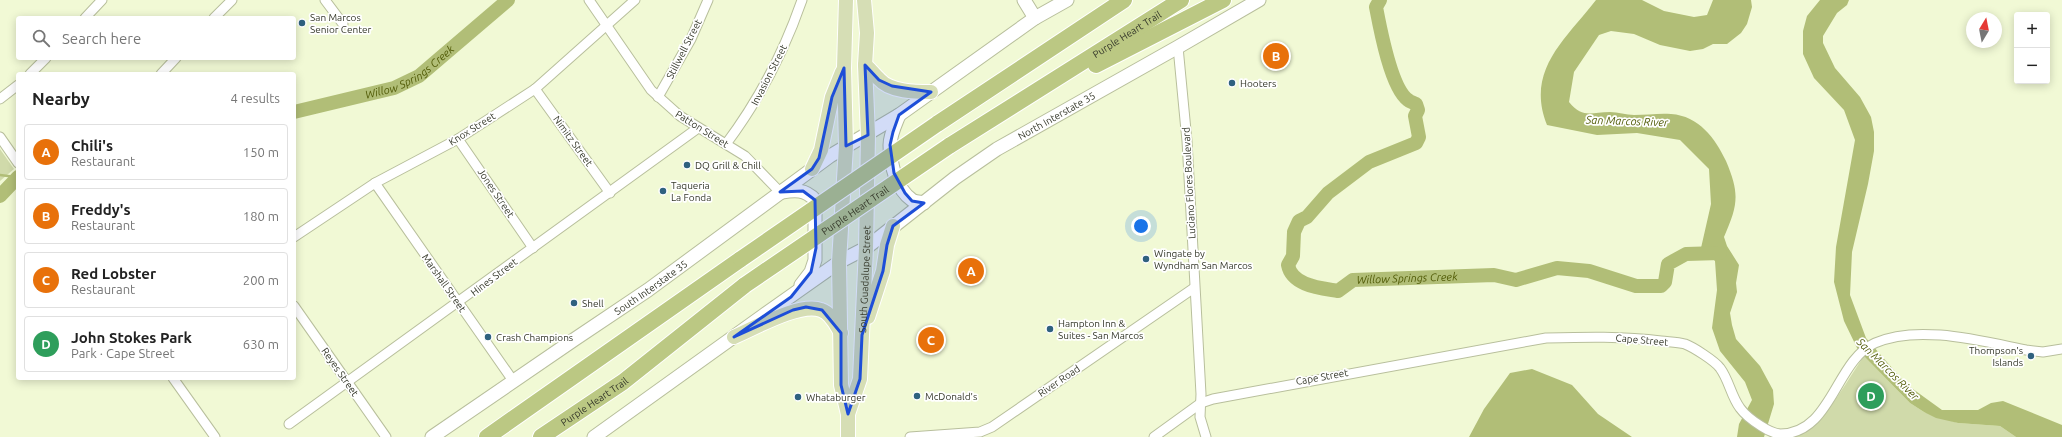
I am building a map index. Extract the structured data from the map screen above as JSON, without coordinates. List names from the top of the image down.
{
  "streets": {
    "highway": ["Purple Heart Trail"],
    "main road": ["North Interstate 35", "South Guadalupe Street", "South Interstate 35"],
    "street": [
      "Stillwell Street",
      "Invasion Street",
      "Knox Street",
      "Patton Street",
      "Nimitz Street",
      "Luciano Flores Boulevard",
      "Jones Street",
      "Hines Street",
      "Marshall Street",
      "Cape Street",
      "Reyes Street",
      "River Road"
    ]
  },
  "crossings": [
    ["Stillwell Street", "Patton Street"],
    ["Invasion Street", "Patton Street"],
    ["North Interstate 35", "Luciano Flores Boulevard"],
    ["North Interstate 35", "South Guadalupe Street"],
    ["Knox Street", "Patton Street"],
    ["Knox Street", "Nimitz Street"],
    ["Knox Street", "Jones Street"],
    ["Knox Street", "Marshall Street"],
    ["Patton Street", "Hines Street"],
    ["Patton Street", "South Interstate 35"],
    ["Nimitz Street", "Hines Street"],
    ["Luciano Flores Boulevard", "Cape Street"],
    ["Luciano Flores Boulevard", "River Road"],
    ["Jones Street", "Hines Street"],
    ["Hines Street", "Marshall Street"],
    ["Hines Street", "Reyes Street"],
    ["South Guadalupe Street", "South Interstate 35"],
    ["Marshall Street", "South Interstate 35"]
  ],
  "water": ["Willow Springs Creek", "San Marcos River"],
  "places": [
    "San Marcos Senior Center",
    "Hooters",
    "DQ Grill & Chill",
    "Taqueria La Fonda",
    "Wingate by Wyndham San Marcos",
    "Shell",
    "Hampton Inn & Suites - San Marcos",
    "Crash Champions",
    "Thompson's Islands",
    "McDonald's",
    "Whataburger"
  ],
  "north": "top",
  "page": {
    "map_buttons": ["+", "−"],
    "search": "Search here",
    "pins": [
      "B",
      "A",
      "C",
      "D"
    ],
    "heading": ["Nearby", "4 results"],
    "list": [
      {
        "mark": "A",
        "name": "Chili's",
        "note": "Restaurant",
        "value": "150 m"
      },
      {
        "mark": "B",
        "name": "Freddy's",
        "note": "Restaurant",
        "value": "180 m"
      },
      {
        "mark": "C",
        "name": "Red Lobster",
        "note": "Restaurant",
        "value": "200 m"
      },
      {
        "mark": "D",
        "name": "John Stokes Park",
        "note": "Park · Cape Street",
        "value": "630 m"
      }
    ]
  }
}
